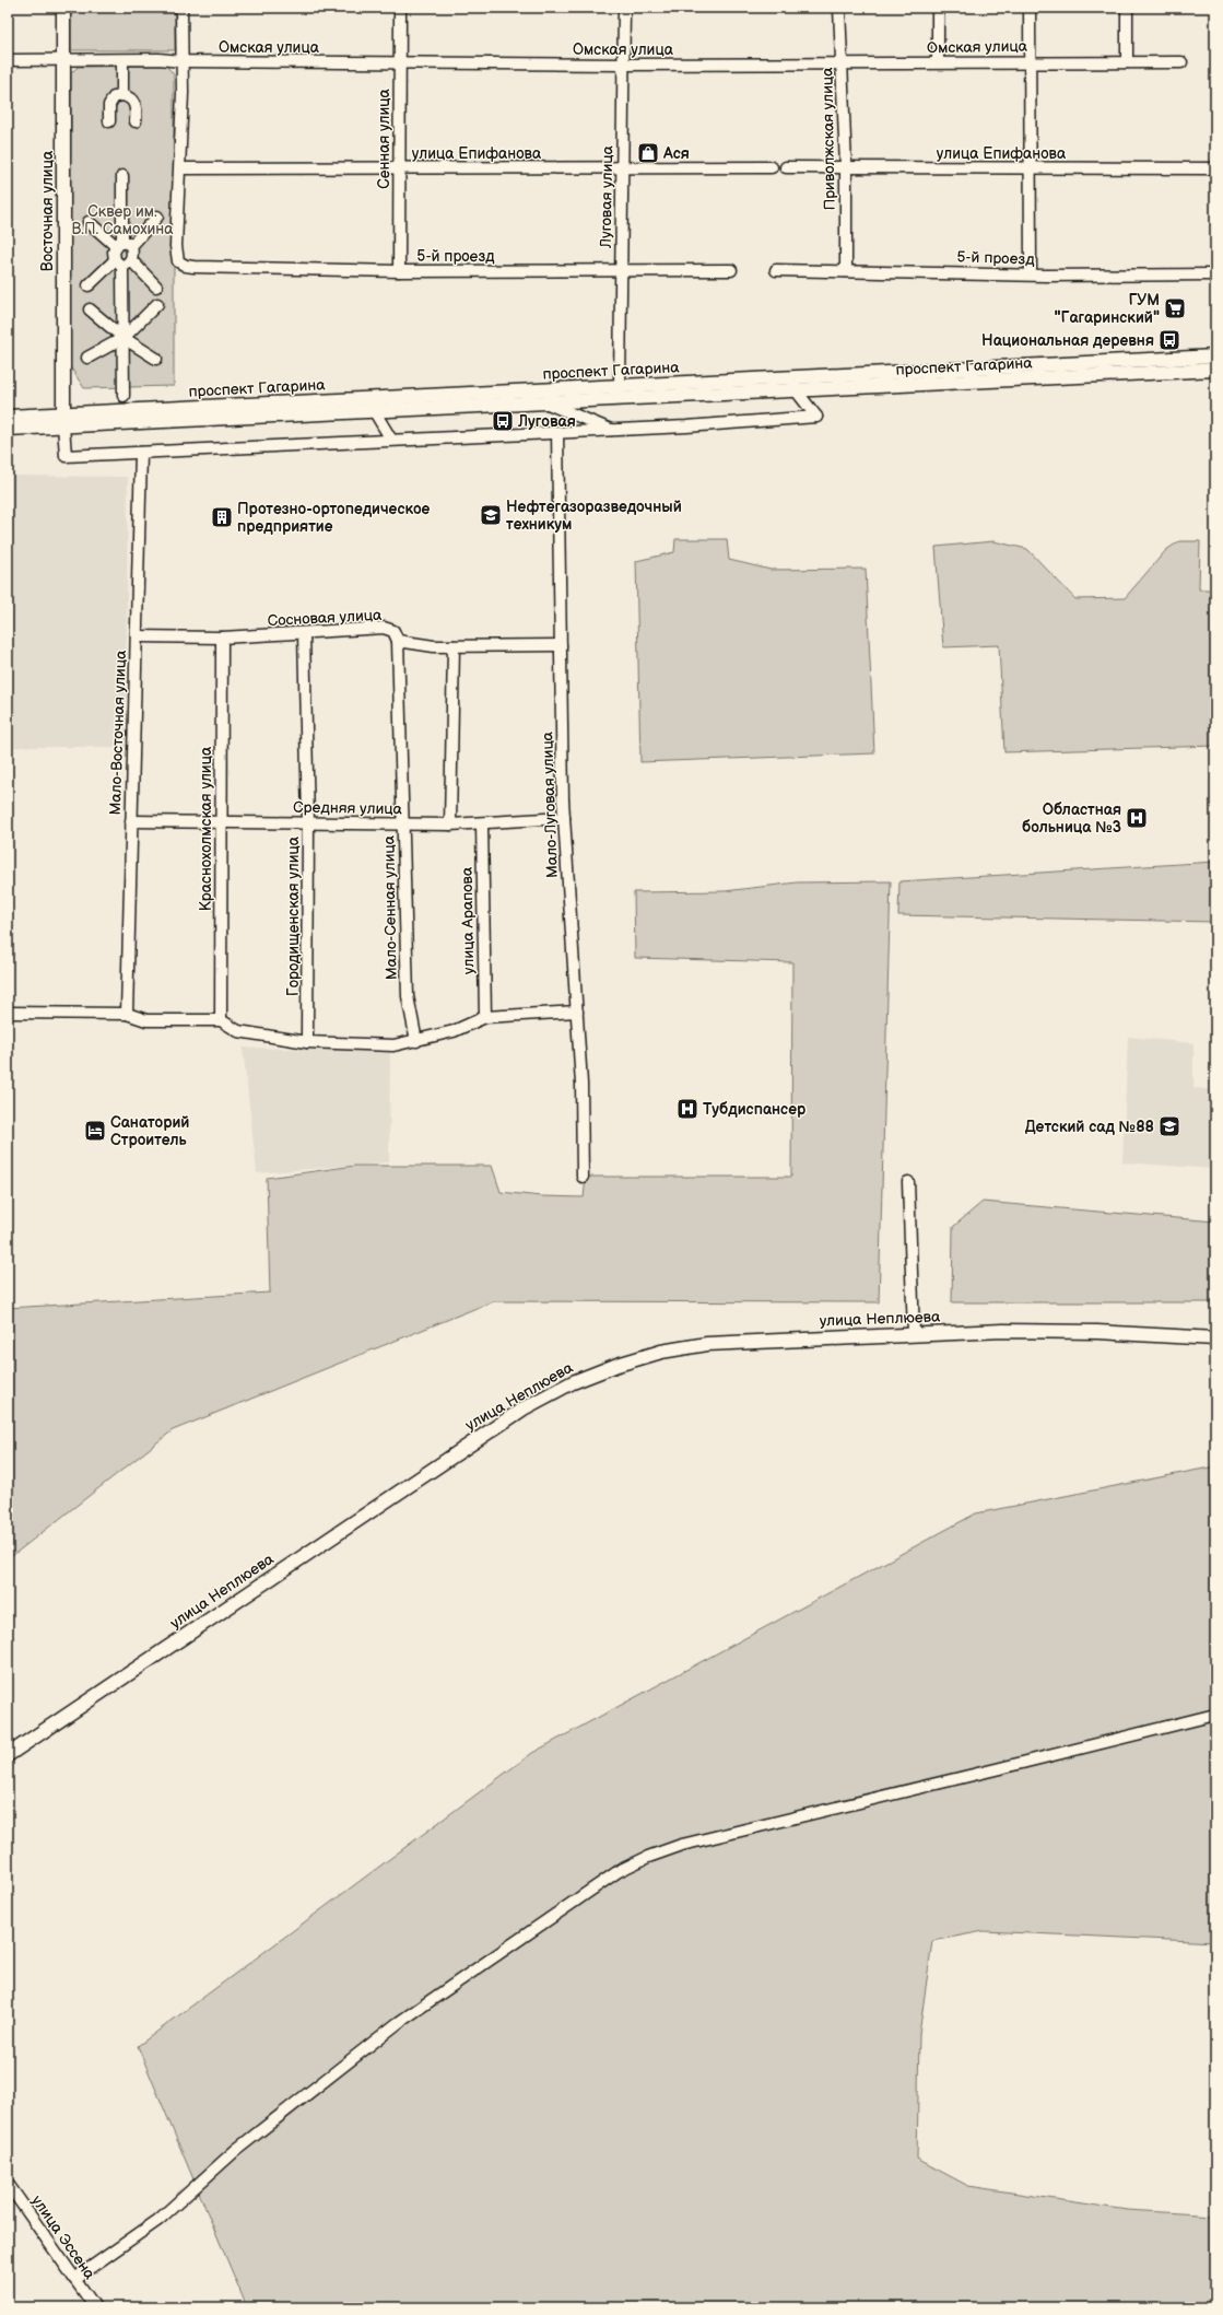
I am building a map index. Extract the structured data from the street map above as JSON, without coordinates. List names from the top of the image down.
{
  "streets": {
    "main road": ["Восточная улица", "проспект Гагарина", "улица Неплюева"],
    "street": [
      "Омская улица",
      "Сенная улица",
      "Приволжская улица",
      "улица Епифанова",
      "Луговая улица",
      "5-й проезд",
      "Сосновая улица",
      "Мало-Восточная улица",
      "Мало-Луговая улица",
      "Средняя улица",
      "Краснохолмская улица",
      "Мало-Сенная улица",
      "Городищенская улица",
      "улица Арапова",
      "улица Эссена"
    ]
  },
  "crossings": [
    ["Омская улица", "Сенная улица"],
    ["Омская улица", "Приволжская улица"],
    ["Омская улица", "Луговая улица"],
    ["Омская улица", "Восточная улица"],
    ["Сенная улица", "улица Епифанова"],
    ["Сенная улица", "5-й проезд"],
    ["Приволжская улица", "улица Епифанова"],
    ["Приволжская улица", "5-й проезд"],
    ["улица Епифанова", "Луговая улица"],
    ["улица Епифанова", "5-й проезд"],
    ["Луговая улица", "5-й проезд"],
    ["Луговая улица", "проспект Гагарина"],
    ["Восточная улица", "проспект Гагарина"],
    ["Сосновая улица", "Мало-Восточная улица"],
    ["Сосновая улица", "Мало-Луговая улица"],
    ["Сосновая улица", "Краснохолмская улица"],
    ["Сосновая улица", "Мало-Сенная улица"],
    ["Сосновая улица", "Городищенская улица"],
    ["Мало-Восточная улица", "Средняя улица"],
    ["Мало-Луговая улица", "Средняя улица"],
    ["Средняя улица", "Краснохолмская улица"],
    ["Средняя улица", "Мало-Сенная улица"],
    ["Средняя улица", "Городищенская улица"],
    ["Средняя улица", "улица Арапова"]
  ],
  "parks": ["Сквер им. В.П. Самохина"],
  "places": {
    "shop": ["Ася"],
    "supermarket": ["ГУМ \"Гагаринский\""],
    "bus stop": ["Национальная деревня", "Луговая"],
    "school or university": ["Нефтегазоразведочный техникум", "Детский сад №88"],
    "building": ["Протезно-ортопедическое предприятие"],
    "hospital": ["Областная больница №3", "Тубдиспансер"],
    "hotel": ["Санаторий Строитель"]
  }
}
